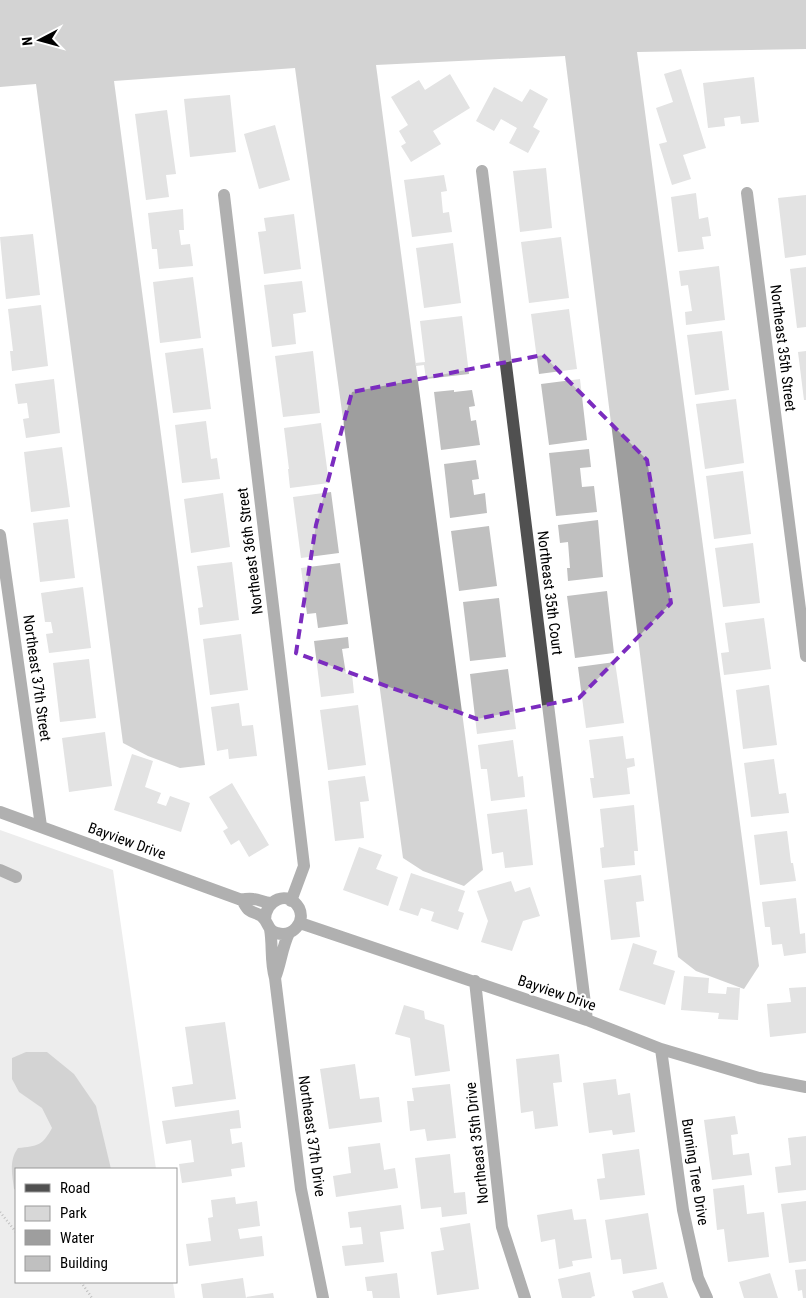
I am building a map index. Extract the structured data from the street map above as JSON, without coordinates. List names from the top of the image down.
{
  "streets": {
    "street": [
      "Northeast 35th Street",
      "Northeast 36th Street",
      "Northeast 35th Court",
      "Northeast 37th Street",
      "Bayview Drive",
      "Northeast 37th Drive",
      "Northeast 35th Drive",
      "Burning Tree Drive"
    ]
  },
  "crossings": [
    ["Northeast 36th Street", "Bayview Drive"],
    ["Northeast 36th Street", "Northeast 37th Drive"],
    ["Northeast 35th Court", "Bayview Drive"],
    ["Northeast 37th Street", "Bayview Drive"],
    ["Bayview Drive", "Northeast 37th Drive"],
    ["Bayview Drive", "Northeast 35th Drive"],
    ["Bayview Drive", "Burning Tree Drive"]
  ],
  "legend": [
    "Road",
    "Park",
    "Water",
    "Building"
  ],
  "north": "left"
}
